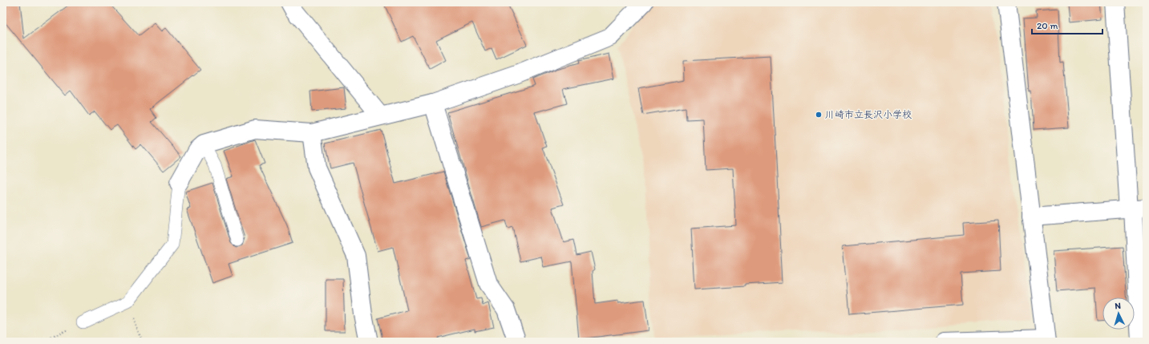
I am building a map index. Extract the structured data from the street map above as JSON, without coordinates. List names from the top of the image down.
{
  "places": ["川崎市立長沢小学校"],
  "scale_bar": "20 m",
  "north": "top"
}
